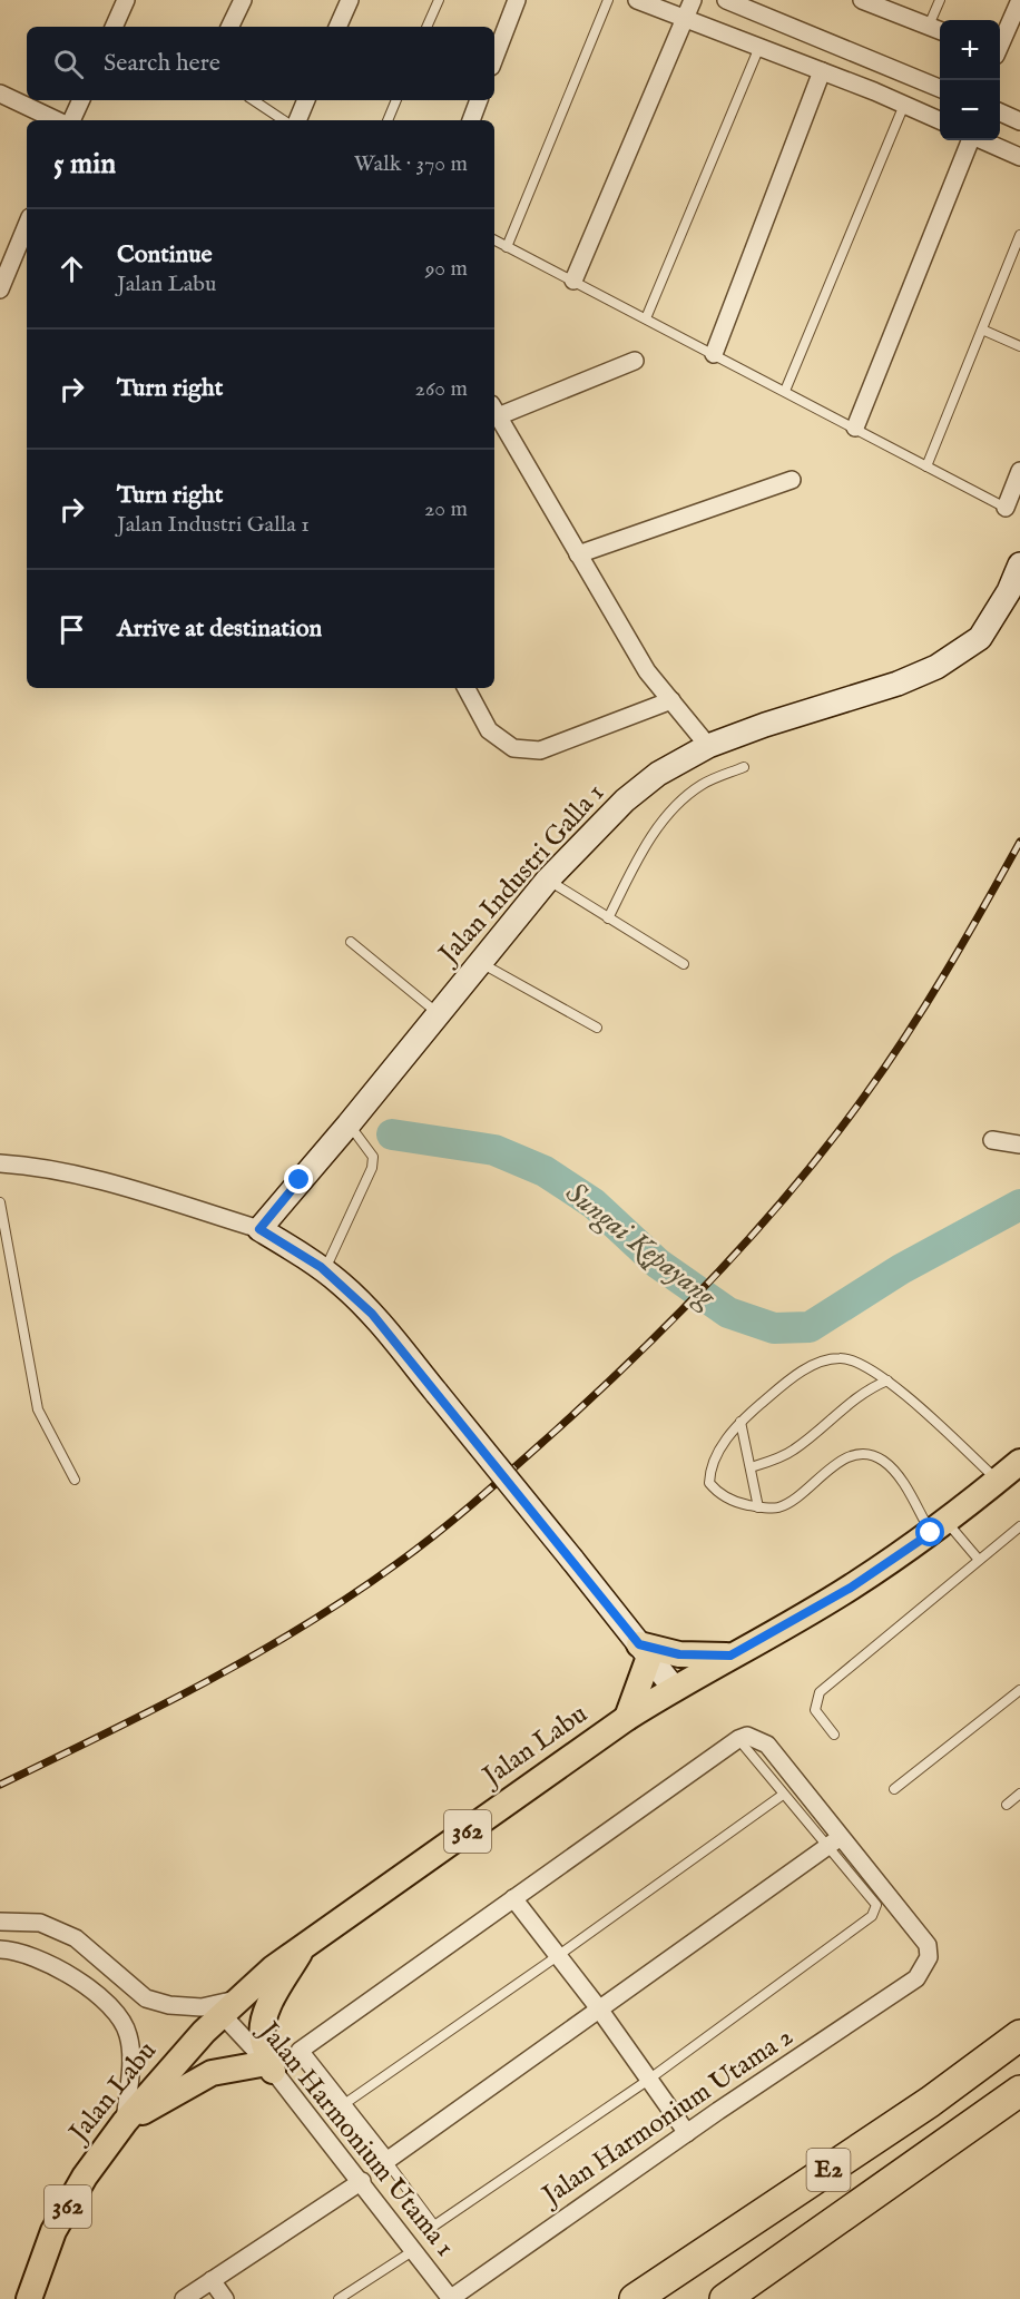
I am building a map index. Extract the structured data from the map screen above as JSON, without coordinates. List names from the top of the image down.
{
  "streets": {
    "highway": ["E2"],
    "main road": ["Jalan Industri Galla 1", "Jalan Labu", "362"],
    "street": ["Jalan Harmonium Utama 2", "Jalan Harmonium Utama 1"]
  },
  "crossings": [
    ["Jalan Labu", "Jalan Harmonium Utama 1"],
    ["Jalan Harmonium Utama 2", "Jalan Harmonium Utama 1"]
  ],
  "water": ["Sungai Kepayang"],
  "page": {
    "map_buttons": ["+", "−"],
    "search": "Search here",
    "heading": ["5 min", "Walk · 370 m"],
    "list": [
      ["Continue", "Jalan Labu", "90 m"],
      ["Turn right", "260 m"],
      ["Turn right", "Jalan Industri Galla 1", "20 m"],
      "Arrive at destination"
    ]
  }
}
